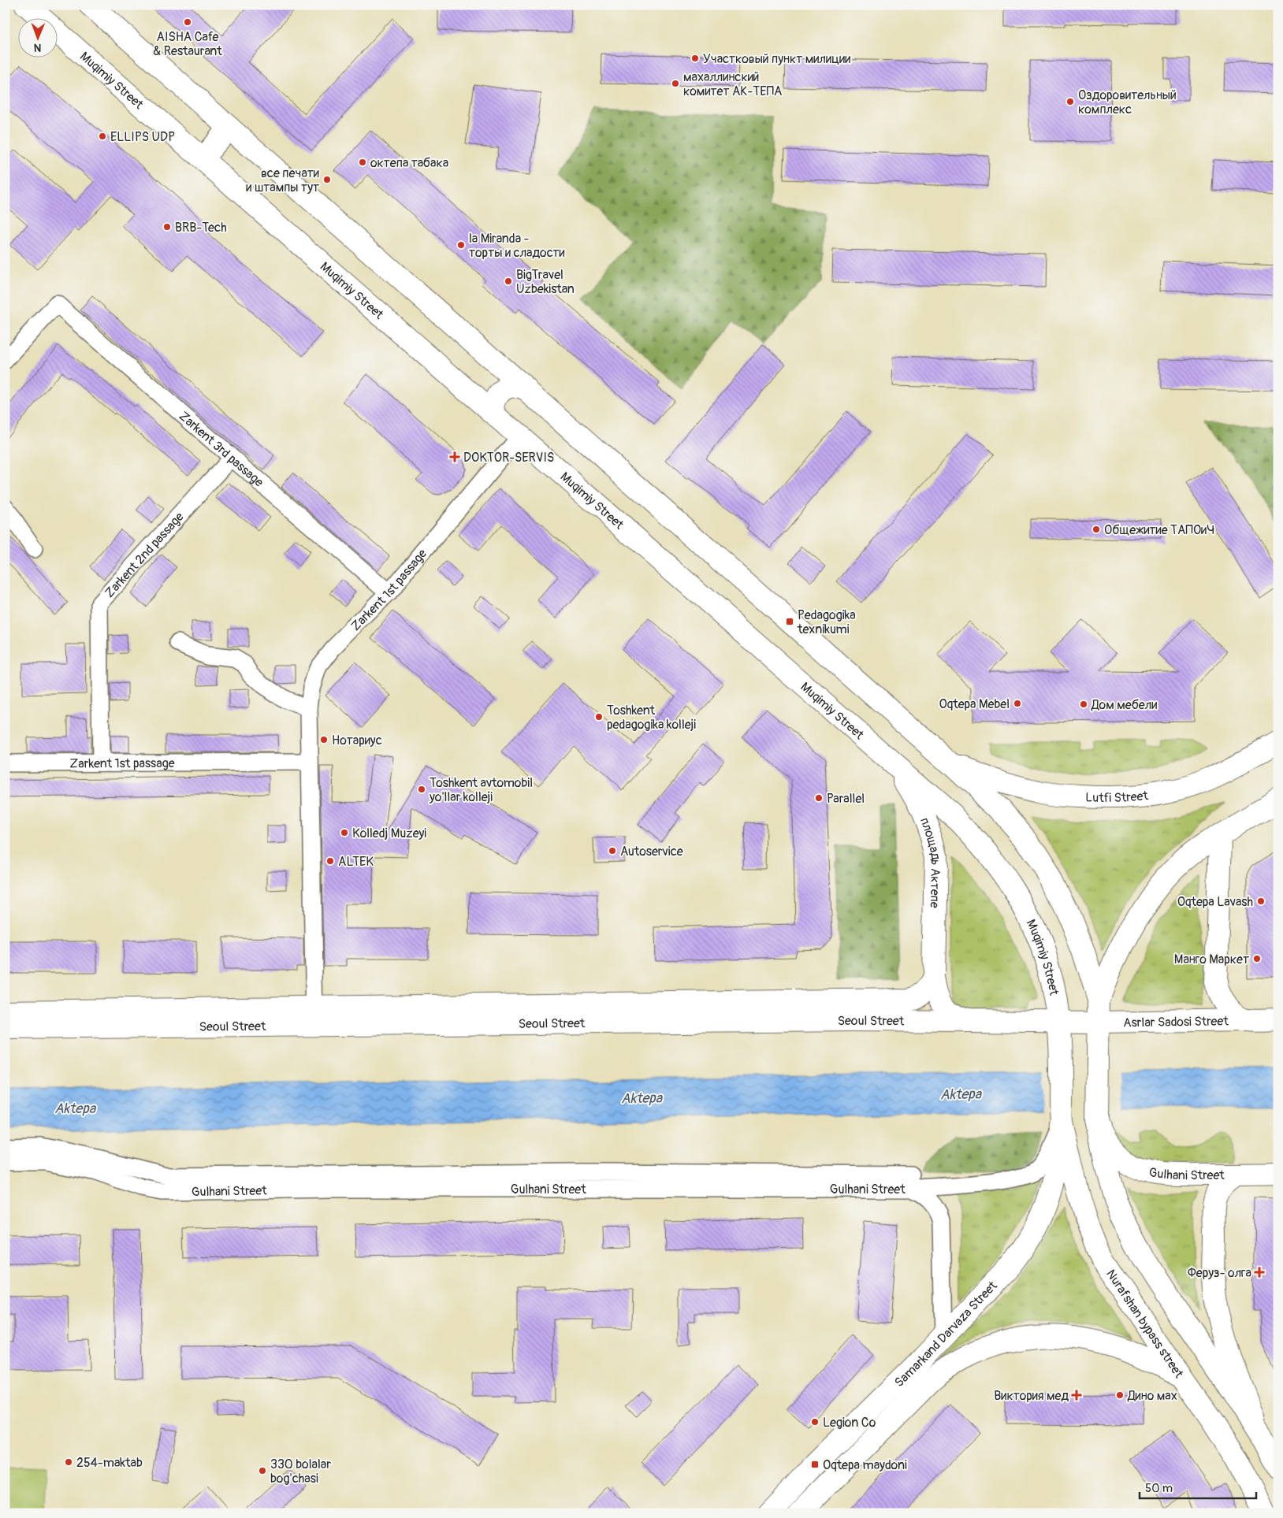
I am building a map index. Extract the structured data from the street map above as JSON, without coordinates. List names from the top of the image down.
{
  "streets": {
    "main road": [
      "Muqimiy Street",
      "Lutfi Street",
      "площадь Актепе",
      "Seoul Street",
      "Asrlar Sadosi Street",
      "Gulhani Street",
      "Nurafshan bypass street",
      "Samarkand Darvaza Street"
    ],
    "street": ["Zarkent 3rd passage", "Zarkent 2nd passage", "Zarkent 1st passage"]
  },
  "crossings": [
    ["Muqimiy Street", "Zarkent 1st passage"],
    ["Muqimiy Street", "площадь Актепе"],
    ["Muqimiy Street", "Seoul Street"],
    ["Muqimiy Street", "Gulhani Street"],
    ["Muqimiy Street", "Nurafshan bypass street"],
    ["Muqimiy Street", "Samarkand Darvaza Street"],
    ["Zarkent 3rd passage", "Zarkent 2nd passage"],
    ["Zarkent 3rd passage", "Zarkent 1st passage"],
    ["Zarkent 2nd passage", "Zarkent 1st passage"],
    ["Zarkent 1st passage", "Seoul Street"],
    ["площадь Актепе", "Seoul Street"],
    ["Seoul Street", "Asrlar Sadosi Street"],
    ["Gulhani Street", "Nurafshan bypass street"],
    ["Gulhani Street", "Samarkand Darvaza Street"],
    ["Nurafshan bypass street", "Samarkand Darvaza Street"]
  ],
  "water": ["Aktepa"],
  "places": {
    "other": [
      "AISHA Cafe & Restaurant",
      "Участковый пункт милиции",
      "махаллинский комитет АК-ТЕПА",
      "Оздоровительный комплекс",
      "ELLIPS UDP",
      "октепа табака",
      "все печати и штампы тут",
      "BRB-Tech",
      "la Miranda - торты и сладости",
      "BigTravel Uzbekistan",
      "Общежитие ТАПОиЧ",
      "Oqtepa Mebel",
      "Дом мебели",
      "Toshkent pedagogika kolleji",
      "Нотариус",
      "Toshkent avtomobil yo'llar kolleji",
      "Parallel",
      "Kolledj Muzeyi",
      "Autoservice",
      "ALTEK",
      "Oqtepa Lavash",
      "Манго Маркет",
      "Дино мах",
      "Legion Co",
      "254-maktab",
      "330 bolalar bog'chasi"
    ],
    "health": ["DOKTOR-SERVIS", "Феруз- олга", "Виктория мед"],
    "transit": ["Pedagogika texnikumi", "Oqtepa maydoni"]
  },
  "scale_bar": "50 m",
  "north": "bottom"
}
